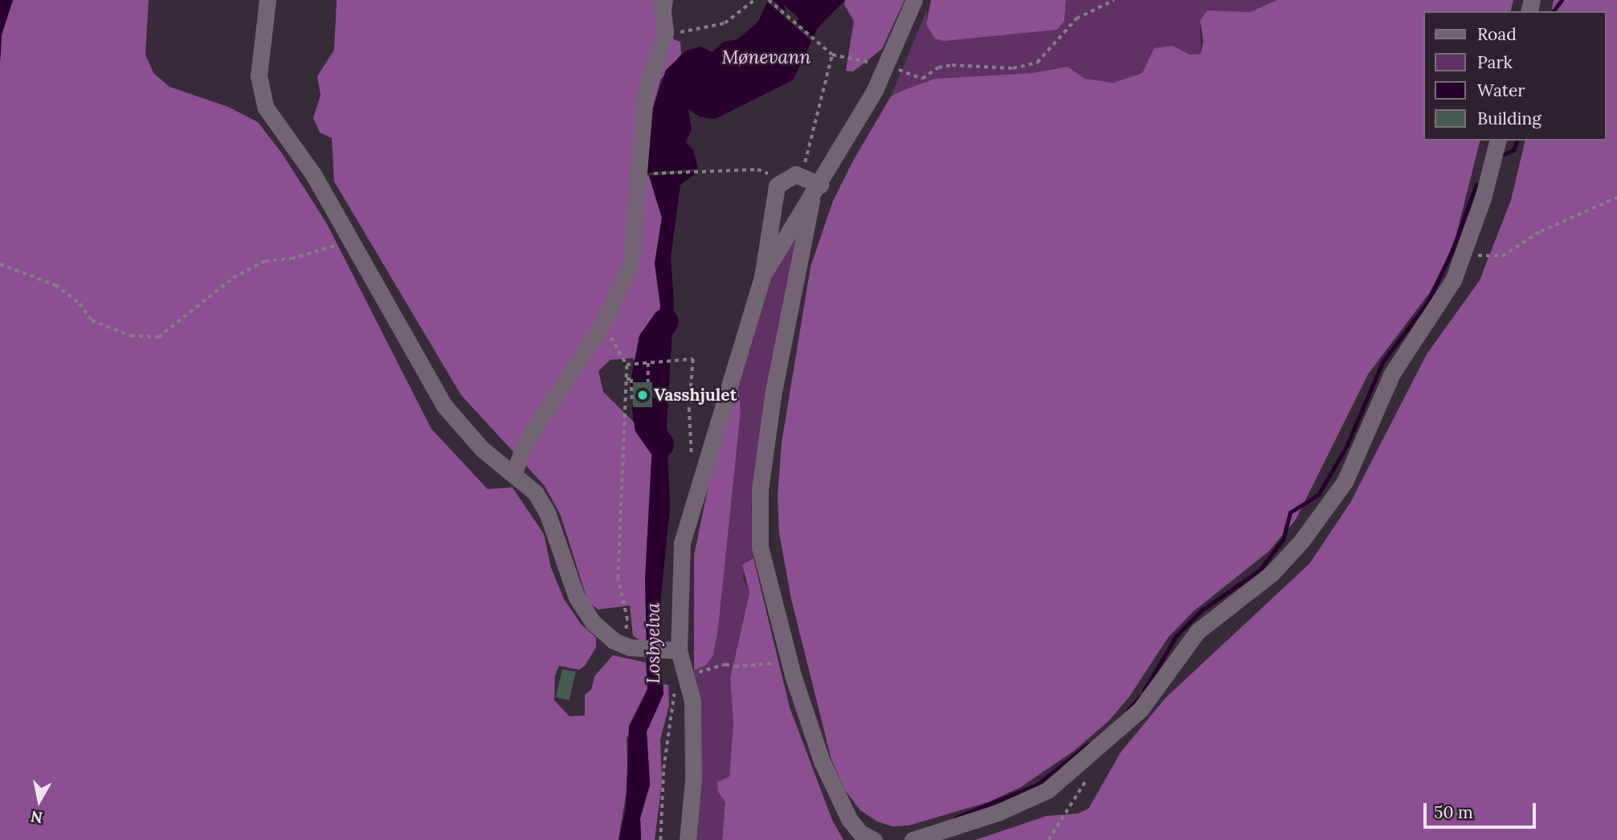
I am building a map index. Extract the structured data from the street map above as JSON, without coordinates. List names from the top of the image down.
{
  "water": ["Mønevann", "Losbyelva"],
  "places": ["Vasshjulet"],
  "legend": [
    "Road",
    "Park",
    "Water",
    "Building"
  ],
  "scale_bar": "50 m",
  "north": "bottom"
}
